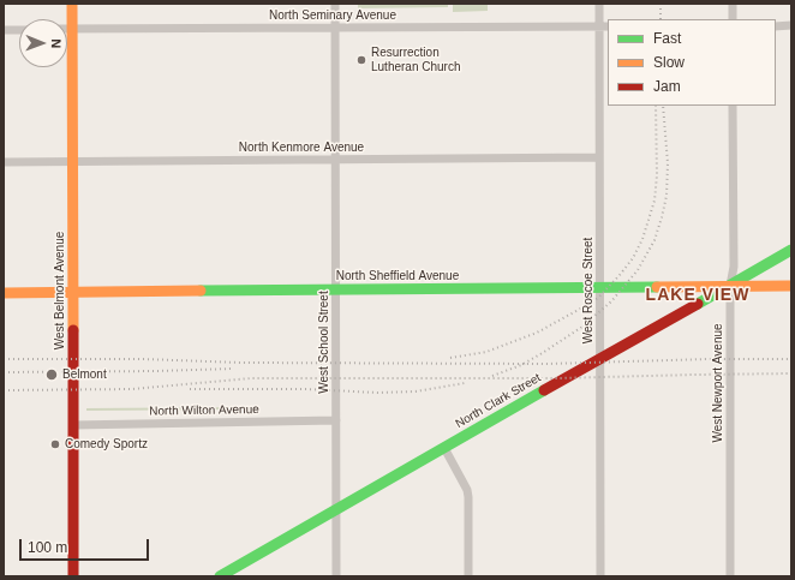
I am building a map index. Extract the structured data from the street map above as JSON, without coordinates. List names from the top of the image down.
{
  "streets": {
    "main road": ["North Sheffield Avenue", "West Belmont Avenue", "North Clark Street"],
    "street": [
      "North Seminary Avenue",
      "North Kenmore Avenue",
      "West Roscoe Street",
      "West School Street",
      "West Newport Avenue",
      "North Wilton Avenue"
    ]
  },
  "crossings": [
    ["North Seminary Avenue", "West Belmont Avenue"],
    ["North Seminary Avenue", "West Roscoe Street"],
    ["North Seminary Avenue", "West School Street"],
    ["North Kenmore Avenue", "West Belmont Avenue"],
    ["North Kenmore Avenue", "West Roscoe Street"],
    ["North Kenmore Avenue", "West School Street"],
    ["North Sheffield Avenue", "West Belmont Avenue"],
    ["North Sheffield Avenue", "West Roscoe Street"],
    ["North Sheffield Avenue", "West School Street"],
    ["North Sheffield Avenue", "West Newport Avenue"],
    ["North Sheffield Avenue", "North Clark Street"],
    ["West Belmont Avenue", "North Wilton Avenue"],
    ["West Roscoe Street", "North Clark Street"],
    ["West School Street", "North Clark Street"],
    ["West School Street", "North Wilton Avenue"],
    ["West Newport Avenue", "North Clark Street"]
  ],
  "districts": ["LAKE VIEW"],
  "places": ["Resurrection Lutheran Church", "Belmont", "Comedy Sportz"],
  "legend": ["Fast", "Slow", "Jam"],
  "scale_bar": "100 m",
  "north": "right"
}
